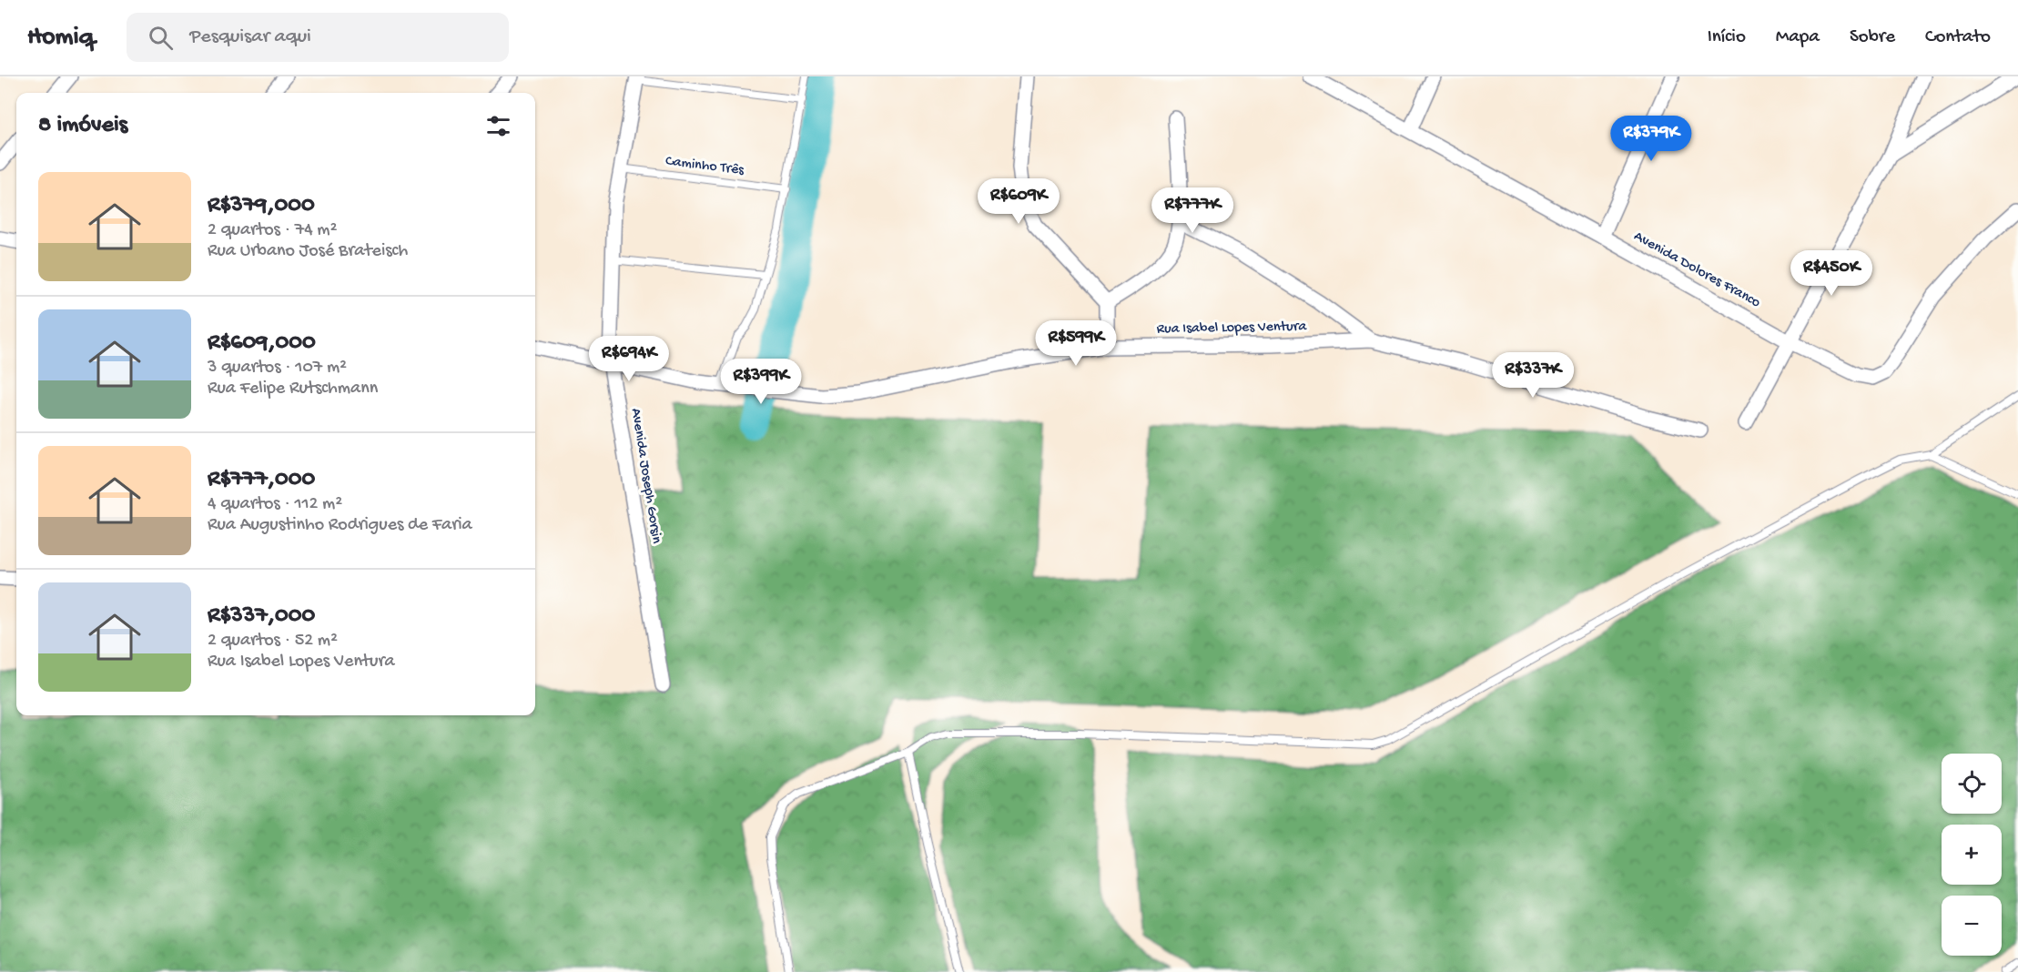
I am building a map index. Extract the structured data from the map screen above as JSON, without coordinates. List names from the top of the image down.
{
  "streets": {
    "street": ["Avenida Dolores Franco", "Rua Isabel Lopes Ventura", "Avenida Joseph Gorsin"],
    "lane": ["Caminho Três"]
  },
  "crossings": [
    ["Caminho Três", "Avenida Joseph Gorsin"],
    ["Rua Isabel Lopes Ventura", "Avenida Joseph Gorsin"]
  ],
  "page": {
    "header": "Homiq",
    "search": "Pesquisar aqui",
    "nav": [
      "Início",
      "Mapa",
      "Sobre",
      "Contato"
    ],
    "heading": "8 imóveis",
    "price": [
      "R$379K",
      "R$609K",
      "R$777K",
      "R$450K",
      "R$599K",
      "R$694K",
      "R$337K",
      "R$399K"
    ],
    "list": [
      {
        "name": "R$379,000",
        "note": "2 quartos · 74 m² · Rua Urbano José Brateisch"
      },
      {
        "name": "R$609,000",
        "note": "3 quartos · 107 m² · Rua Felipe Rutschmann"
      },
      {
        "name": "R$777,000",
        "note": "4 quartos · 112 m² · Rua Augustinho Rodrigues de Faria"
      },
      {
        "name": "R$337,000",
        "note": "2 quartos · 52 m² · Rua Isabel Lopes Ventura"
      }
    ],
    "map_buttons": ["+", "−"]
  }
}
